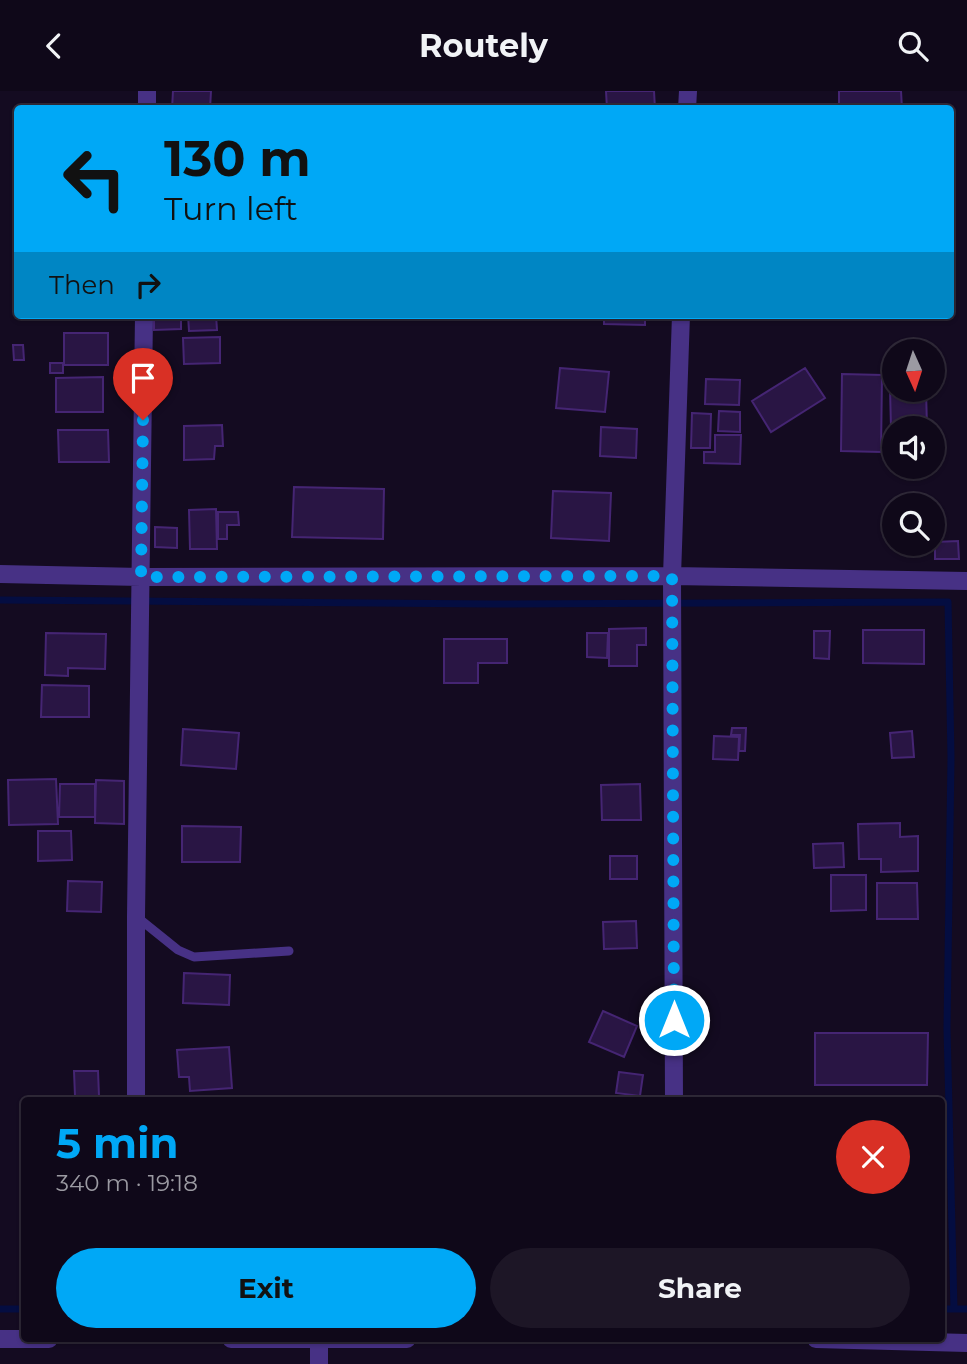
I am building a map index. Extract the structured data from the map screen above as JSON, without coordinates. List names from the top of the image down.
{
  "north": "bottom",
  "page": {
    "header": "Routely",
    "turn": ["130 m", "Turn left"],
    "then": "Then",
    "heading": ["5 min", "340 m · 19:18"],
    "buttons": ["Exit", "Share"]
  }
}
